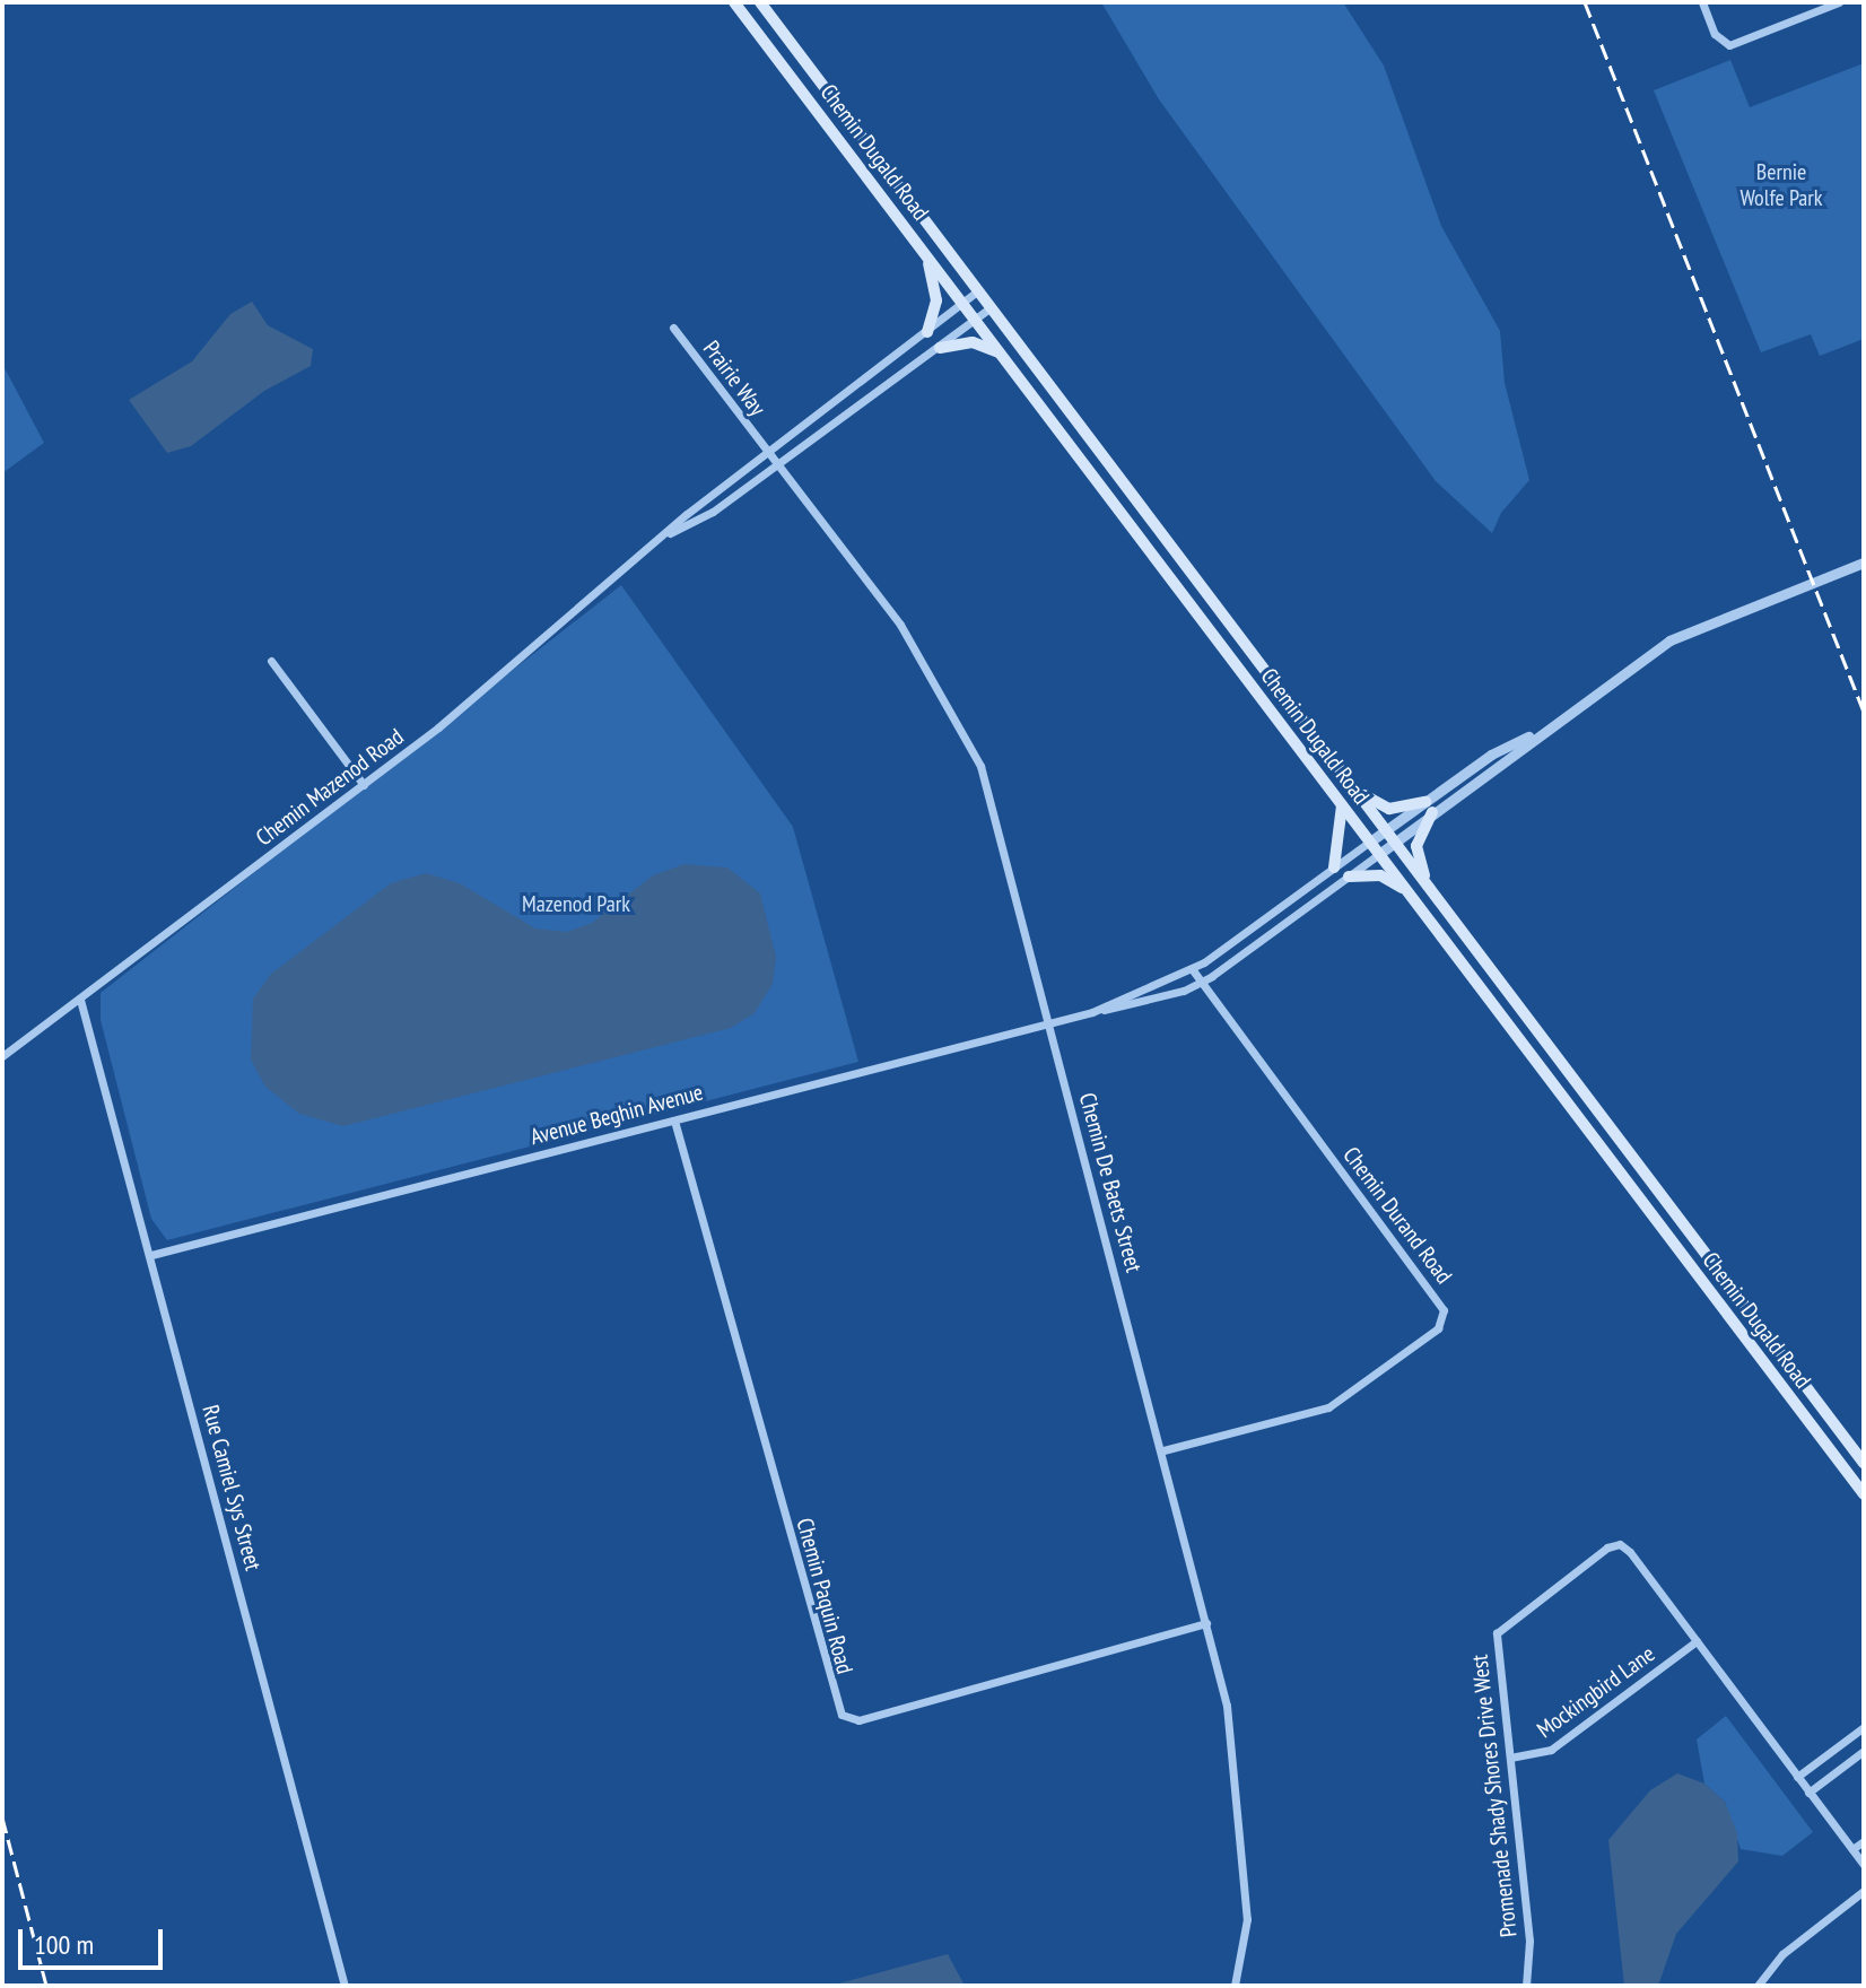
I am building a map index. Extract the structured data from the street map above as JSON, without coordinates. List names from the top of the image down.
{
  "streets": {
    "main road": ["Chemin Dugald Road"],
    "street": [
      "Prairie Way",
      "Chemin Mazenod Road",
      "Avenue Beghin Avenue",
      "Chemin De Baets Street",
      "Chemin Durand Road",
      "Rue Camiel Sys Street",
      "Chemin Paquin Road",
      "Mockingbird Lane",
      "Promenade Shady Shores Drive West"
    ]
  },
  "crossings": [
    ["Chemin Dugald Road", "Chemin Mazenod Road"],
    ["Chemin Dugald Road", "Avenue Beghin Avenue"],
    ["Prairie Way", "Chemin Mazenod Road"],
    ["Prairie Way", "Chemin De Baets Street"],
    ["Chemin Mazenod Road", "Chemin De Baets Street"],
    ["Chemin Mazenod Road", "Rue Camiel Sys Street"],
    ["Avenue Beghin Avenue", "Chemin De Baets Street"],
    ["Avenue Beghin Avenue", "Chemin Durand Road"],
    ["Avenue Beghin Avenue", "Rue Camiel Sys Street"],
    ["Avenue Beghin Avenue", "Chemin Paquin Road"],
    ["Chemin De Baets Street", "Chemin Durand Road"],
    ["Chemin De Baets Street", "Chemin Paquin Road"],
    ["Mockingbird Lane", "Promenade Shady Shores Drive West"]
  ],
  "parks": ["Bernie Wolfe Park", "Mazenod Park"],
  "scale_bar": "100 m"
}
